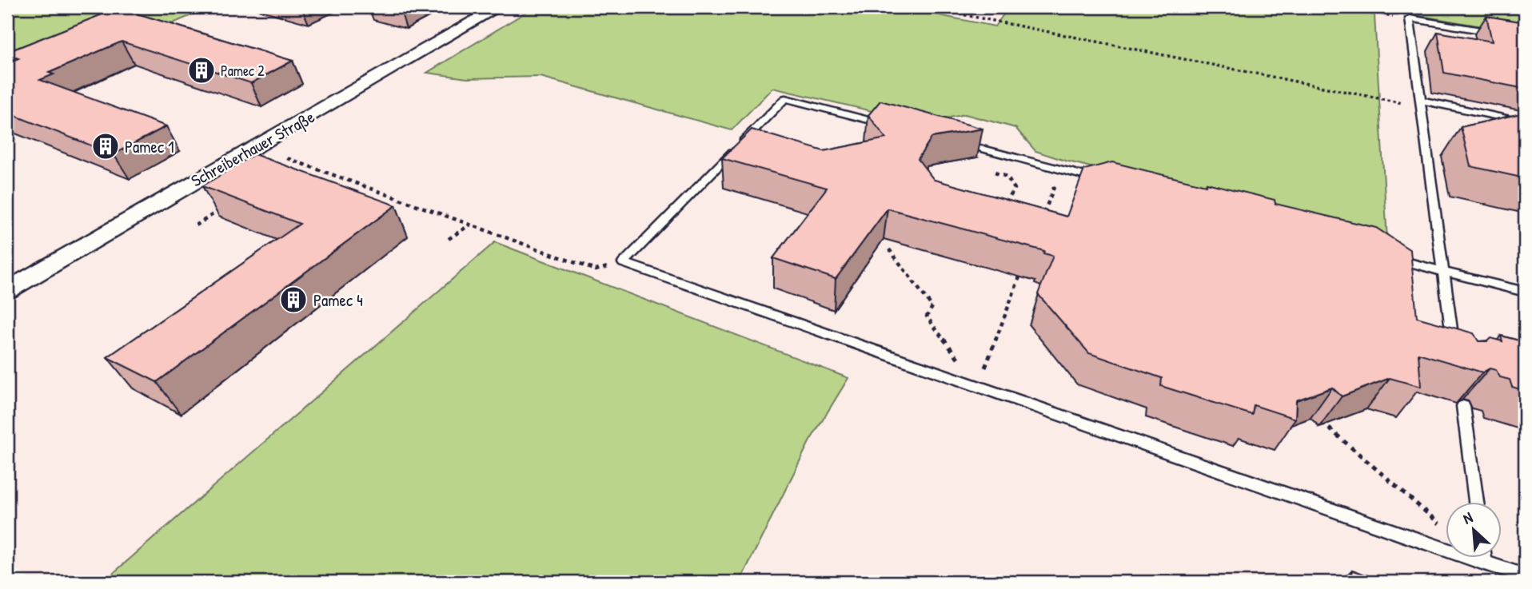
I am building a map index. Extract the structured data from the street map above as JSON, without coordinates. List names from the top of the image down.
{
  "streets": {
    "street": ["Schreiberhauer Straße"]
  },
  "places": {
    "building": ["Pamec 2", "Pamec 1", "Pamec 4"]
  },
  "north": "top left"
}
